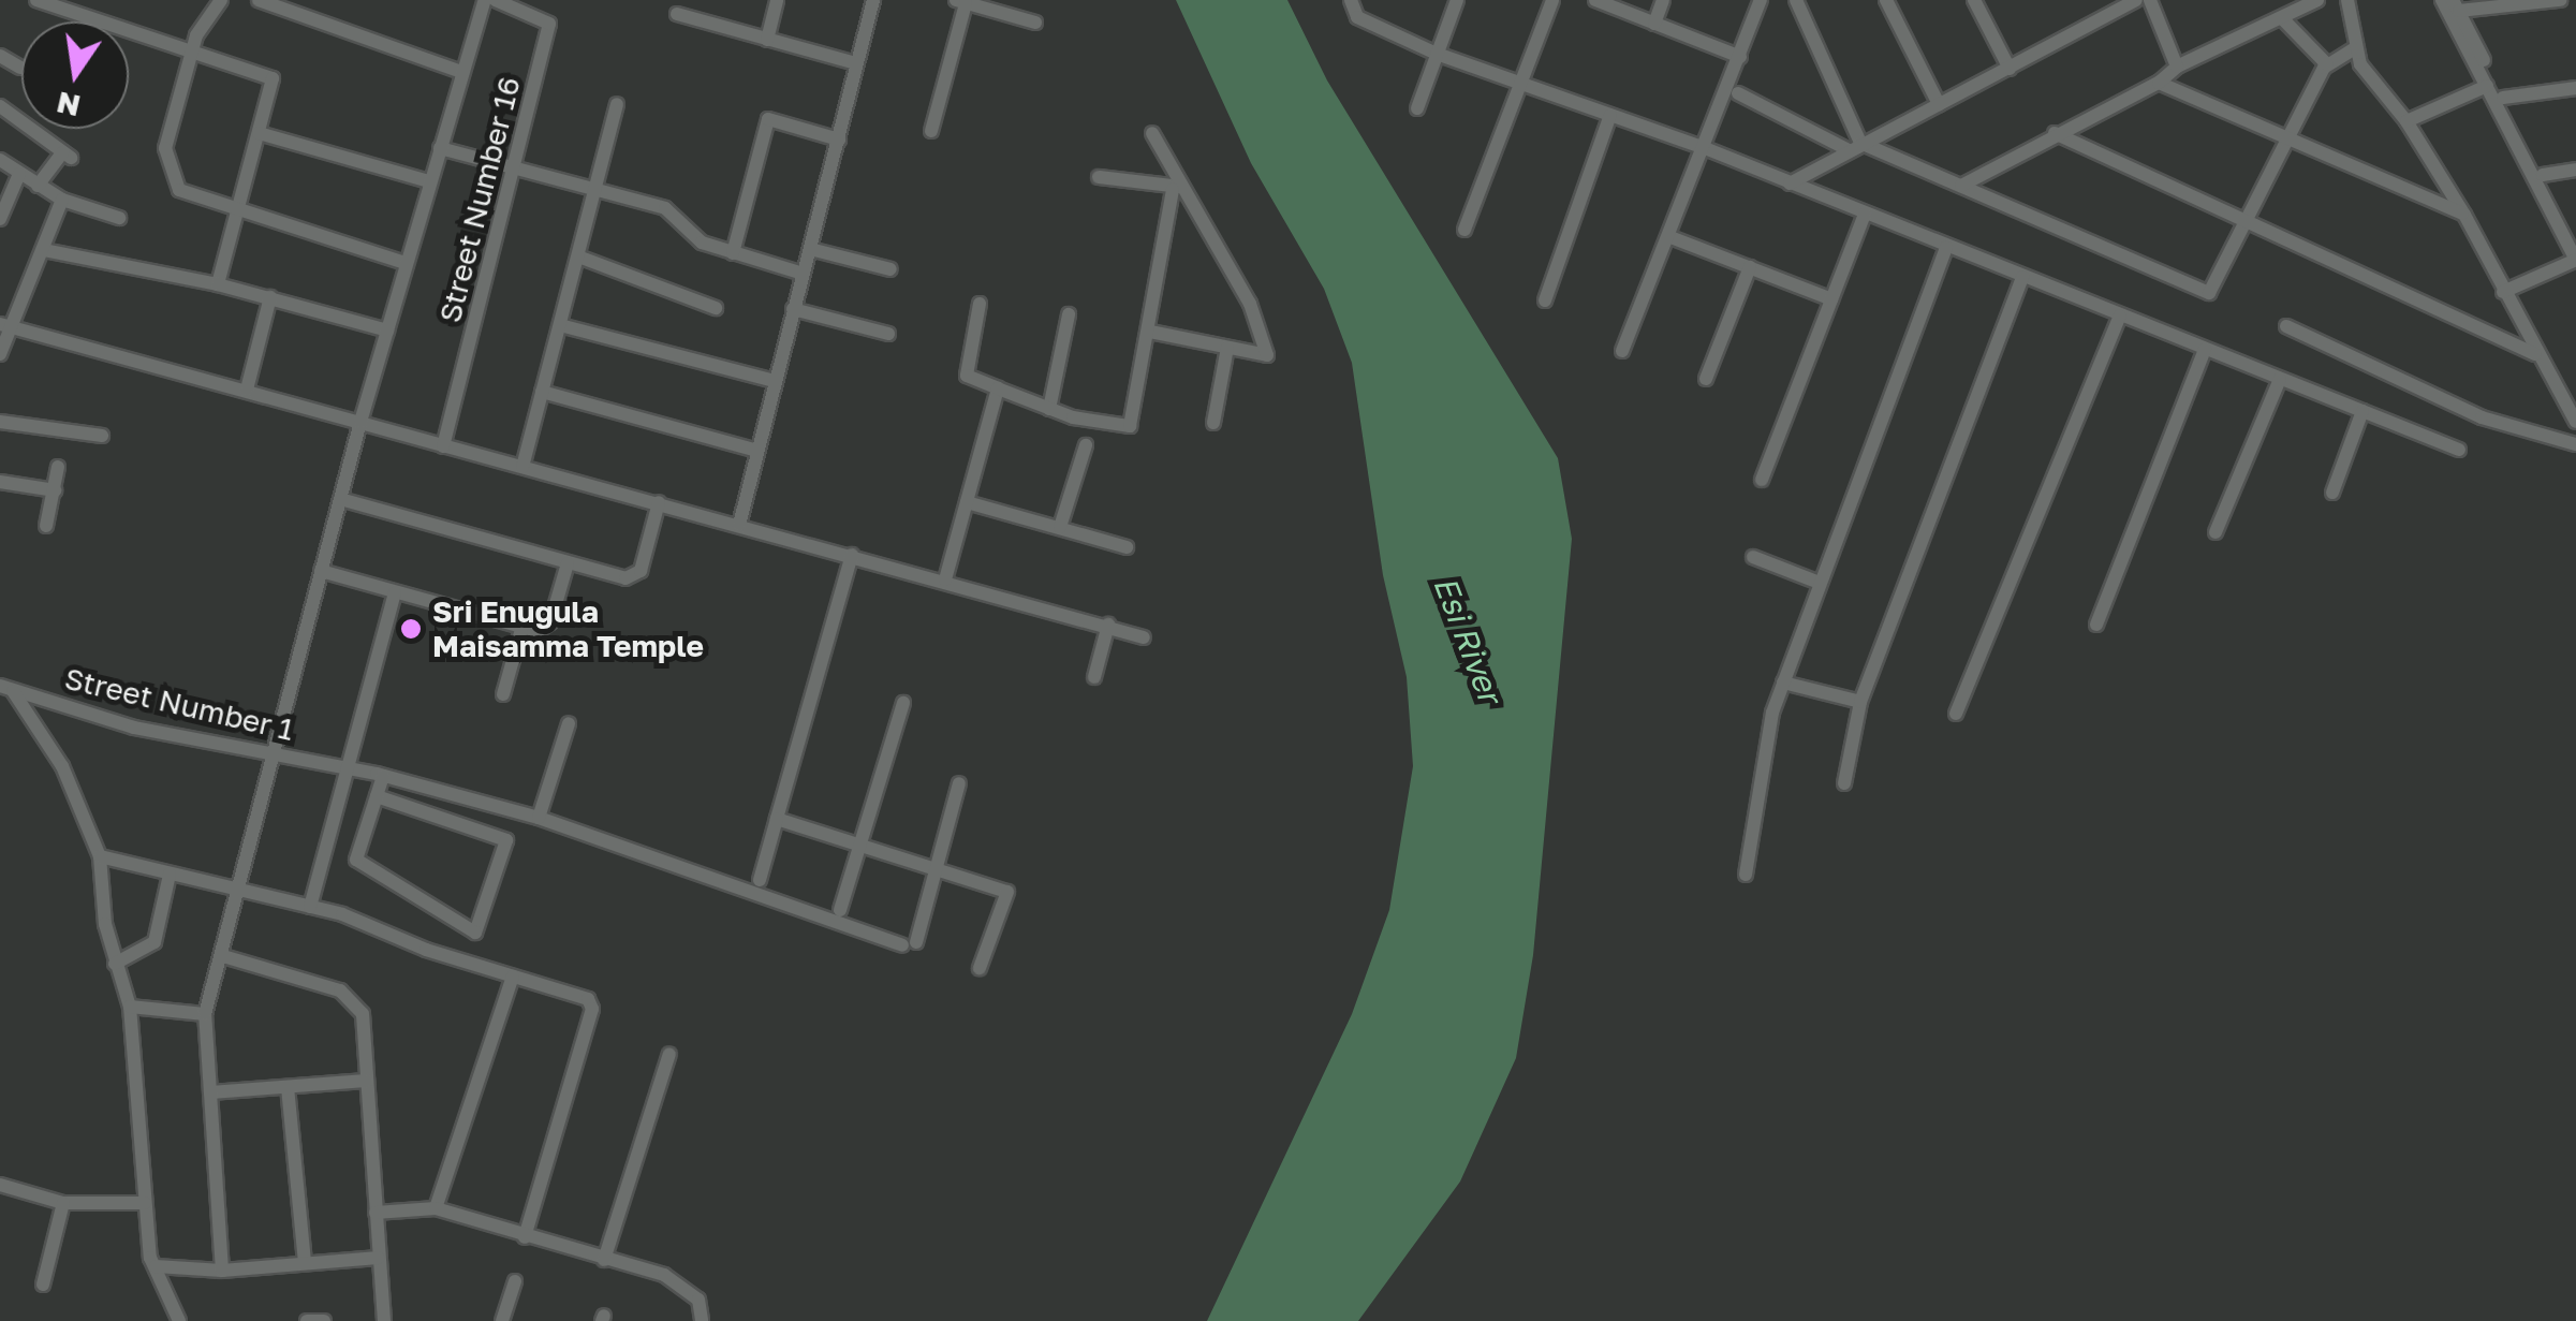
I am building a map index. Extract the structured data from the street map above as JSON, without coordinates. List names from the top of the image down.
{
  "streets": {
    "street": ["Street Number 16", "Street Number 1"]
  },
  "water": ["Esi River"],
  "places": ["Sri Enugula Maisamma Temple"],
  "north": "bottom"
}
